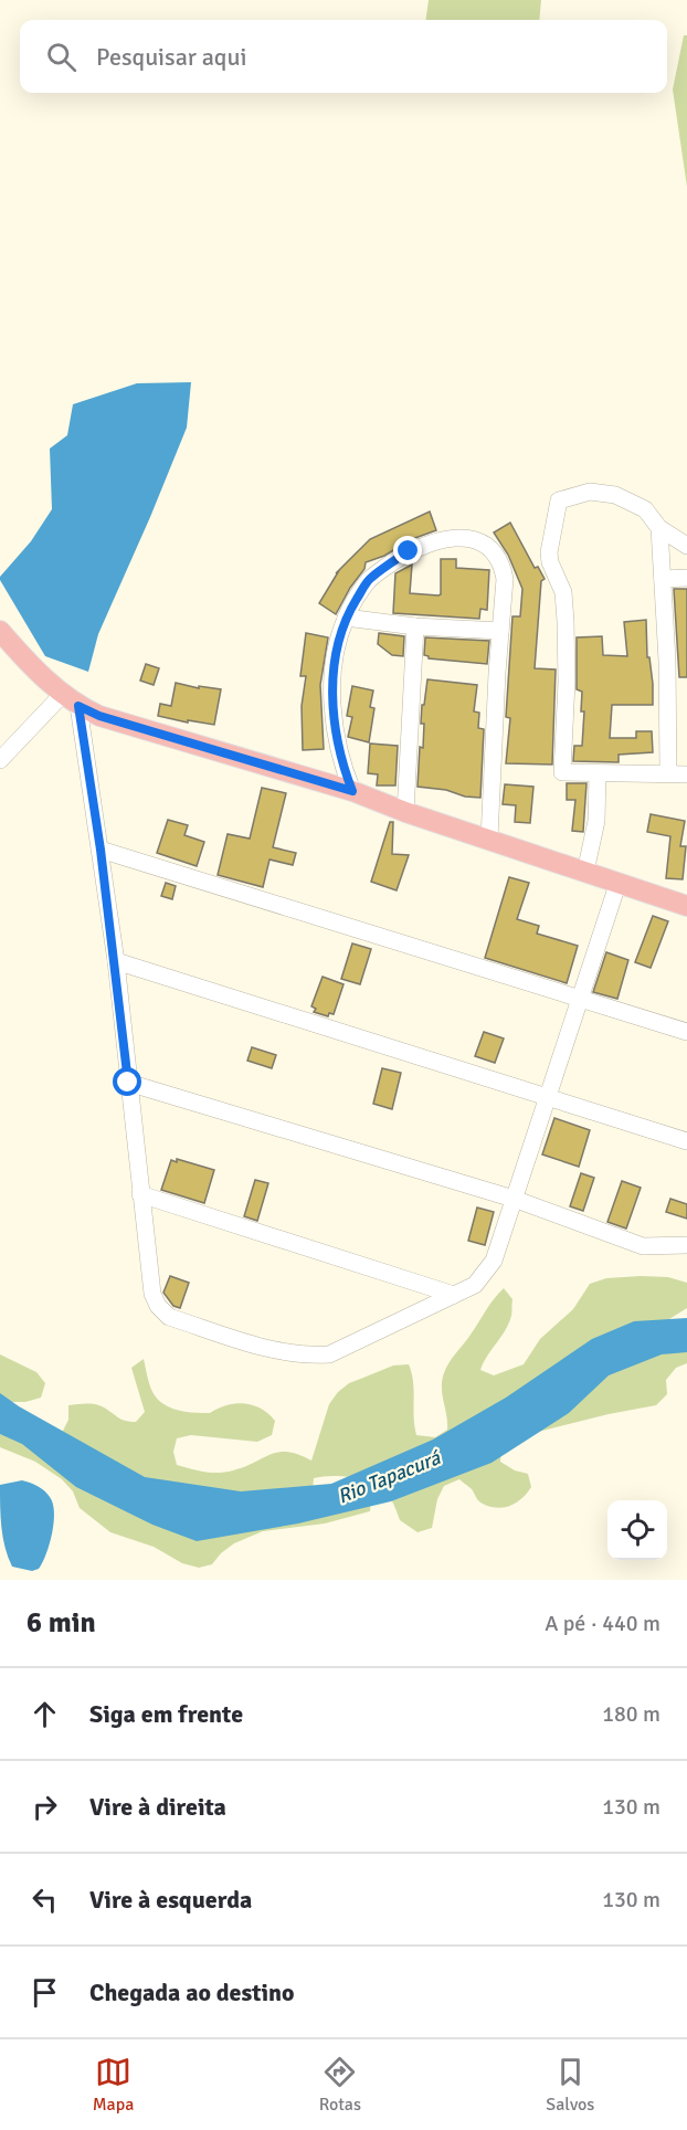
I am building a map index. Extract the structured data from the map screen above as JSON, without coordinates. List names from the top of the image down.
{
  "water": ["Rio Tapacurá"],
  "page": {
    "search": "Pesquisar aqui",
    "heading": ["6 min", "A pé · 440 m"],
    "list": [
      ["Siga em frente", "180 m"],
      ["Vire à direita", "130 m"],
      ["Vire à esquerda", "130 m"],
      "Chegada ao destino"
    ],
    "nav": ["Mapa", "Rotas", "Salvos"]
  }
}
